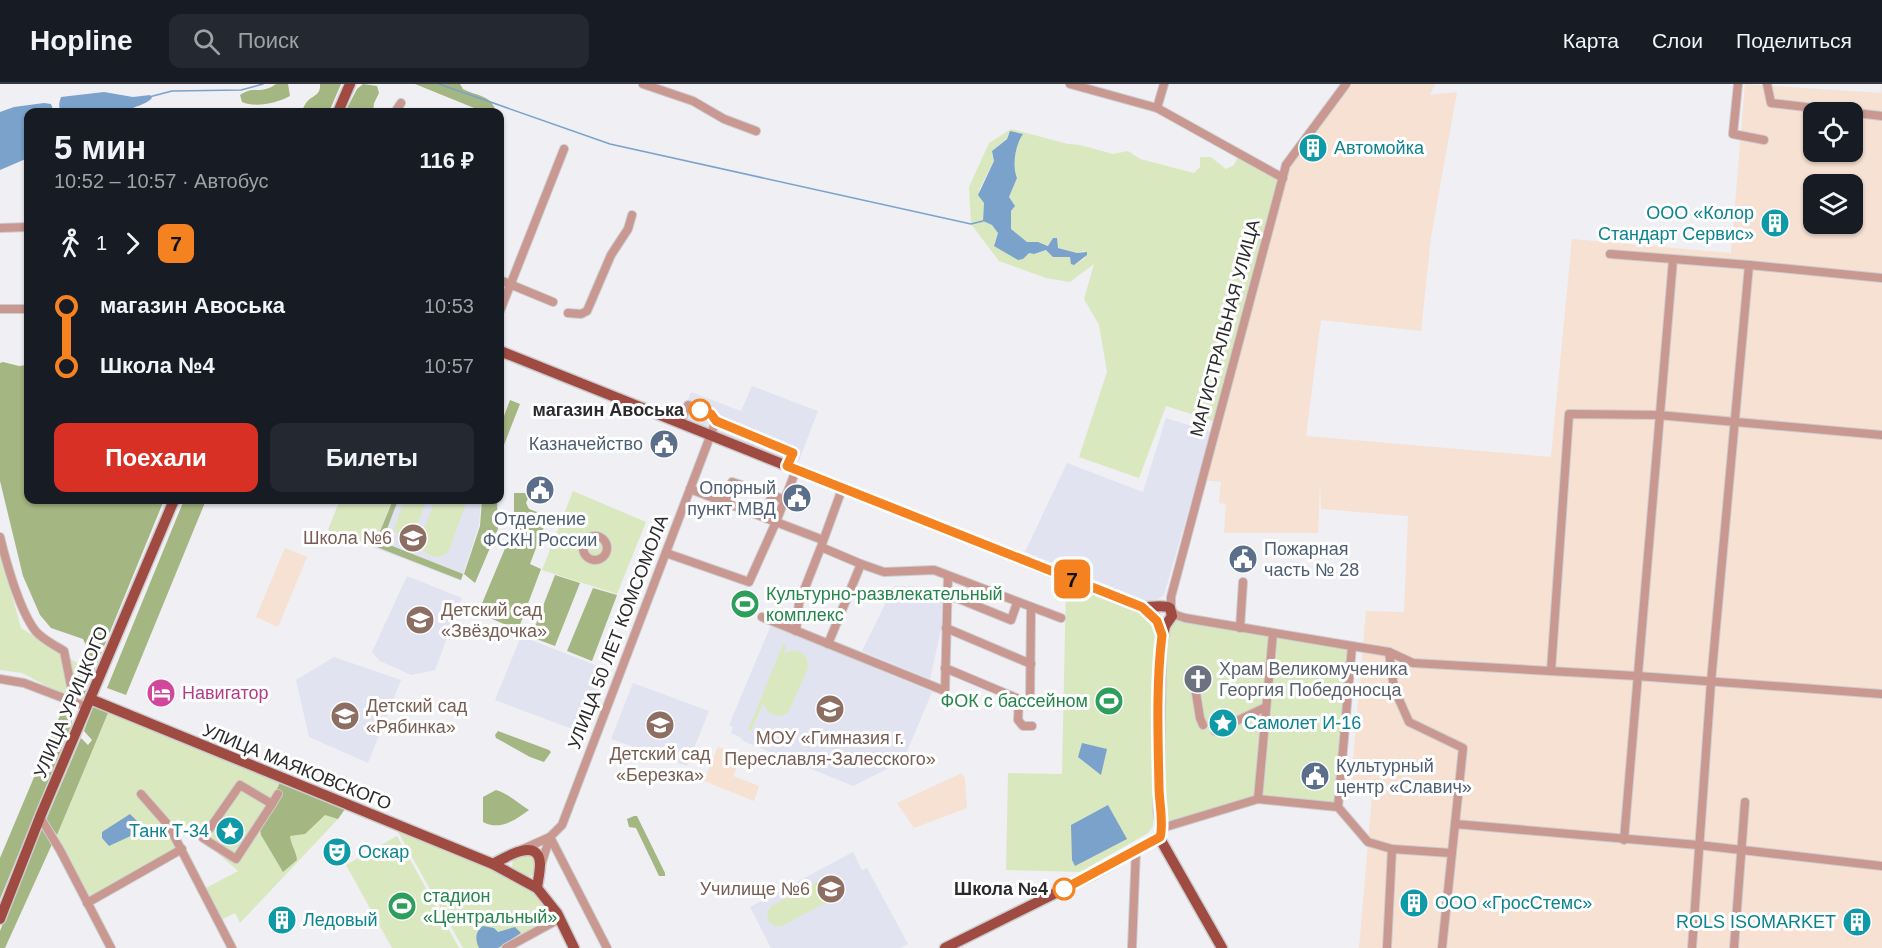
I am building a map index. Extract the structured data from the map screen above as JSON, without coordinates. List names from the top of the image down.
{
  "streets": {
    "main road": ["УЛИЦА УРИЦКОГО", "УЛИЦА МАЯКОВСКОГО"],
    "street": ["МАГИСТРАЛЬНАЯ УЛИЦА", "УЛИЦА 50 ЛЕТ КОМСОМОЛА"]
  },
  "crossings": [
    ["УЛИЦА УРИЦКОГО", "УЛИЦА МАЯКОВСКОГО"]
  ],
  "places": {
    "building": [
      "Автомойка",
      "ООО «Колор Стандарт Сервис»",
      "ООО «ГросСтемс»",
      "Ледовый",
      "ROLS ISOMARKET"
    ],
    "other": ["магазин Авоська", "Школа №4"],
    "public building": [
      "Казначейство",
      "Отделение ФСКН России",
      "Опорный пункт МВД",
      "Пожарная часть № 28",
      "Культурный центр «Славич»"
    ],
    "school or university": [
      "Школа №6",
      "Детский сад «Звёздочка»",
      "МОУ «Гимназия г. Переславля-Залесского»",
      "Детский сад «Рябинка»",
      "Детский сад «Березка»",
      "Училище №6"
    ],
    "sports": ["Культурно-развлекательный комплекс", "ФОК с бассейном", "стадион «Центральный»"],
    "church": ["Храм Великомученика Георгия Победоносца"],
    "hotel": ["Навигатор"],
    "place": ["Самолет И-16", "Танк Т-34"],
    "theatre": ["Оскар"]
  },
  "lines": ["bus line 7"],
  "page": {
    "header": "Hopline",
    "search": "Поиск",
    "nav": ["Карта", "Слои", "Поделиться"],
    "on_map": "7",
    "heading": ["5 мин", "10:52 – 10:57 · Автобус", "116 ₽"],
    "legs": ["1", "7"],
    "list": [
      {
        "name": "магазин Авоська",
        "value": "10:53"
      },
      {
        "name": "Школа №4",
        "value": "10:57"
      }
    ],
    "buttons": ["Поехали", "Билеты"]
  }
}
